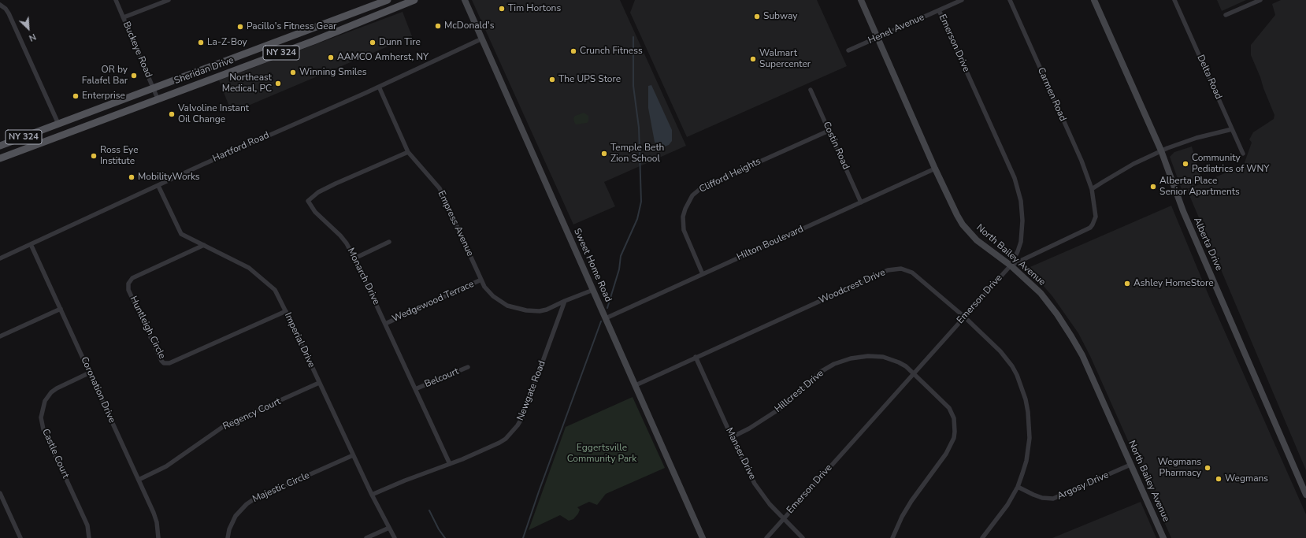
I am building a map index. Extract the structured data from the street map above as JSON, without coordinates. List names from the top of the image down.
{
  "streets": {
    "main road": ["NY 324", "Sheridan Drive"],
    "street": [
      "Henel Avenue",
      "Emerson Drive",
      "Buckeye Road",
      "Delta Road",
      "Carmen Road",
      "Costin Road",
      "Hartford Road",
      "Clifford Heights",
      "Empress Avenue",
      "Hilton Boulevard",
      "Alberta Drive",
      "North Bailey Avenue",
      "Sweet Home Road",
      "Monarch Drive",
      "Woodcrest Drive",
      "Wedgewood Terrace",
      "Huntleigh Circle",
      "Imperial Drive",
      "Belcourt",
      "Coronation Drive",
      "Newgate Road",
      "Hillcrest Drive",
      "Regency Court",
      "Castle Court",
      "Manser Drive",
      "Argosy Drive",
      "Majestic Circle"
    ]
  },
  "crossings": [
    ["Henel Avenue", "Emerson Drive"],
    ["Henel Avenue", "North Bailey Avenue"],
    ["Emerson Drive", "Carmen Road"],
    ["Emerson Drive", "North Bailey Avenue"],
    ["Emerson Drive", "Woodcrest Drive"],
    ["Emerson Drive", "Hillcrest Drive"],
    ["Emerson Drive", "Manser Drive"],
    ["Buckeye Road", "Sheridan Drive"],
    ["Carmen Road", "North Bailey Avenue"],
    ["Costin Road", "Clifford Heights"],
    ["Costin Road", "Hilton Boulevard"],
    ["Hartford Road", "Empress Avenue"],
    ["Hartford Road", "Sweet Home Road"],
    ["Hartford Road", "Imperial Drive"],
    ["Hartford Road", "Coronation Drive"],
    ["Clifford Heights", "Hilton Boulevard"],
    ["Empress Avenue", "Monarch Drive"],
    ["Empress Avenue", "Wedgewood Terrace"],
    ["Empress Avenue", "Newgate Road"],
    ["Hilton Boulevard", "North Bailey Avenue"],
    ["Hilton Boulevard", "Sweet Home Road"],
    ["North Bailey Avenue", "Argosy Drive"],
    ["Sweet Home Road", "Woodcrest Drive"],
    ["Monarch Drive", "Wedgewood Terrace"],
    ["Monarch Drive", "Belcourt"],
    ["Monarch Drive", "Newgate Road"],
    ["Woodcrest Drive", "Manser Drive"],
    ["Woodcrest Drive", "Argosy Drive"],
    ["Huntleigh Circle", "Imperial Drive"],
    ["Imperial Drive", "Newgate Road"],
    ["Imperial Drive", "Regency Court"],
    ["Imperial Drive", "Majestic Circle"],
    ["Coronation Drive", "Regency Court"],
    ["Coronation Drive", "Castle Court"],
    ["Hillcrest Drive", "Manser Drive"]
  ],
  "parks": ["Eggertsville Community Park"],
  "places": [
    "Tim Hortons",
    "Subway",
    "McDonald's",
    "Pacillo's Fitness Gear",
    "La-Z-Boy",
    "Dunn Tire",
    "Crunch Fitness",
    "AAMCO Amherst, NY",
    "Walmart Supercenter",
    "Winning Smiles",
    "OR by Falafel Bar",
    "The UPS Store",
    "Northeast Medical, PC",
    "Enterprise",
    "Valvoline Instant Oil Change",
    "Temple Beth Zion School",
    "Ross Eye Institute",
    "Community Pediatrics of WNY",
    "MobilityWorks",
    "Alberta Place Senior Apartments",
    "Ashley HomeStore",
    "Wegmans Pharmacy",
    "Wegmans"
  ],
  "north": "bottom right"
}
